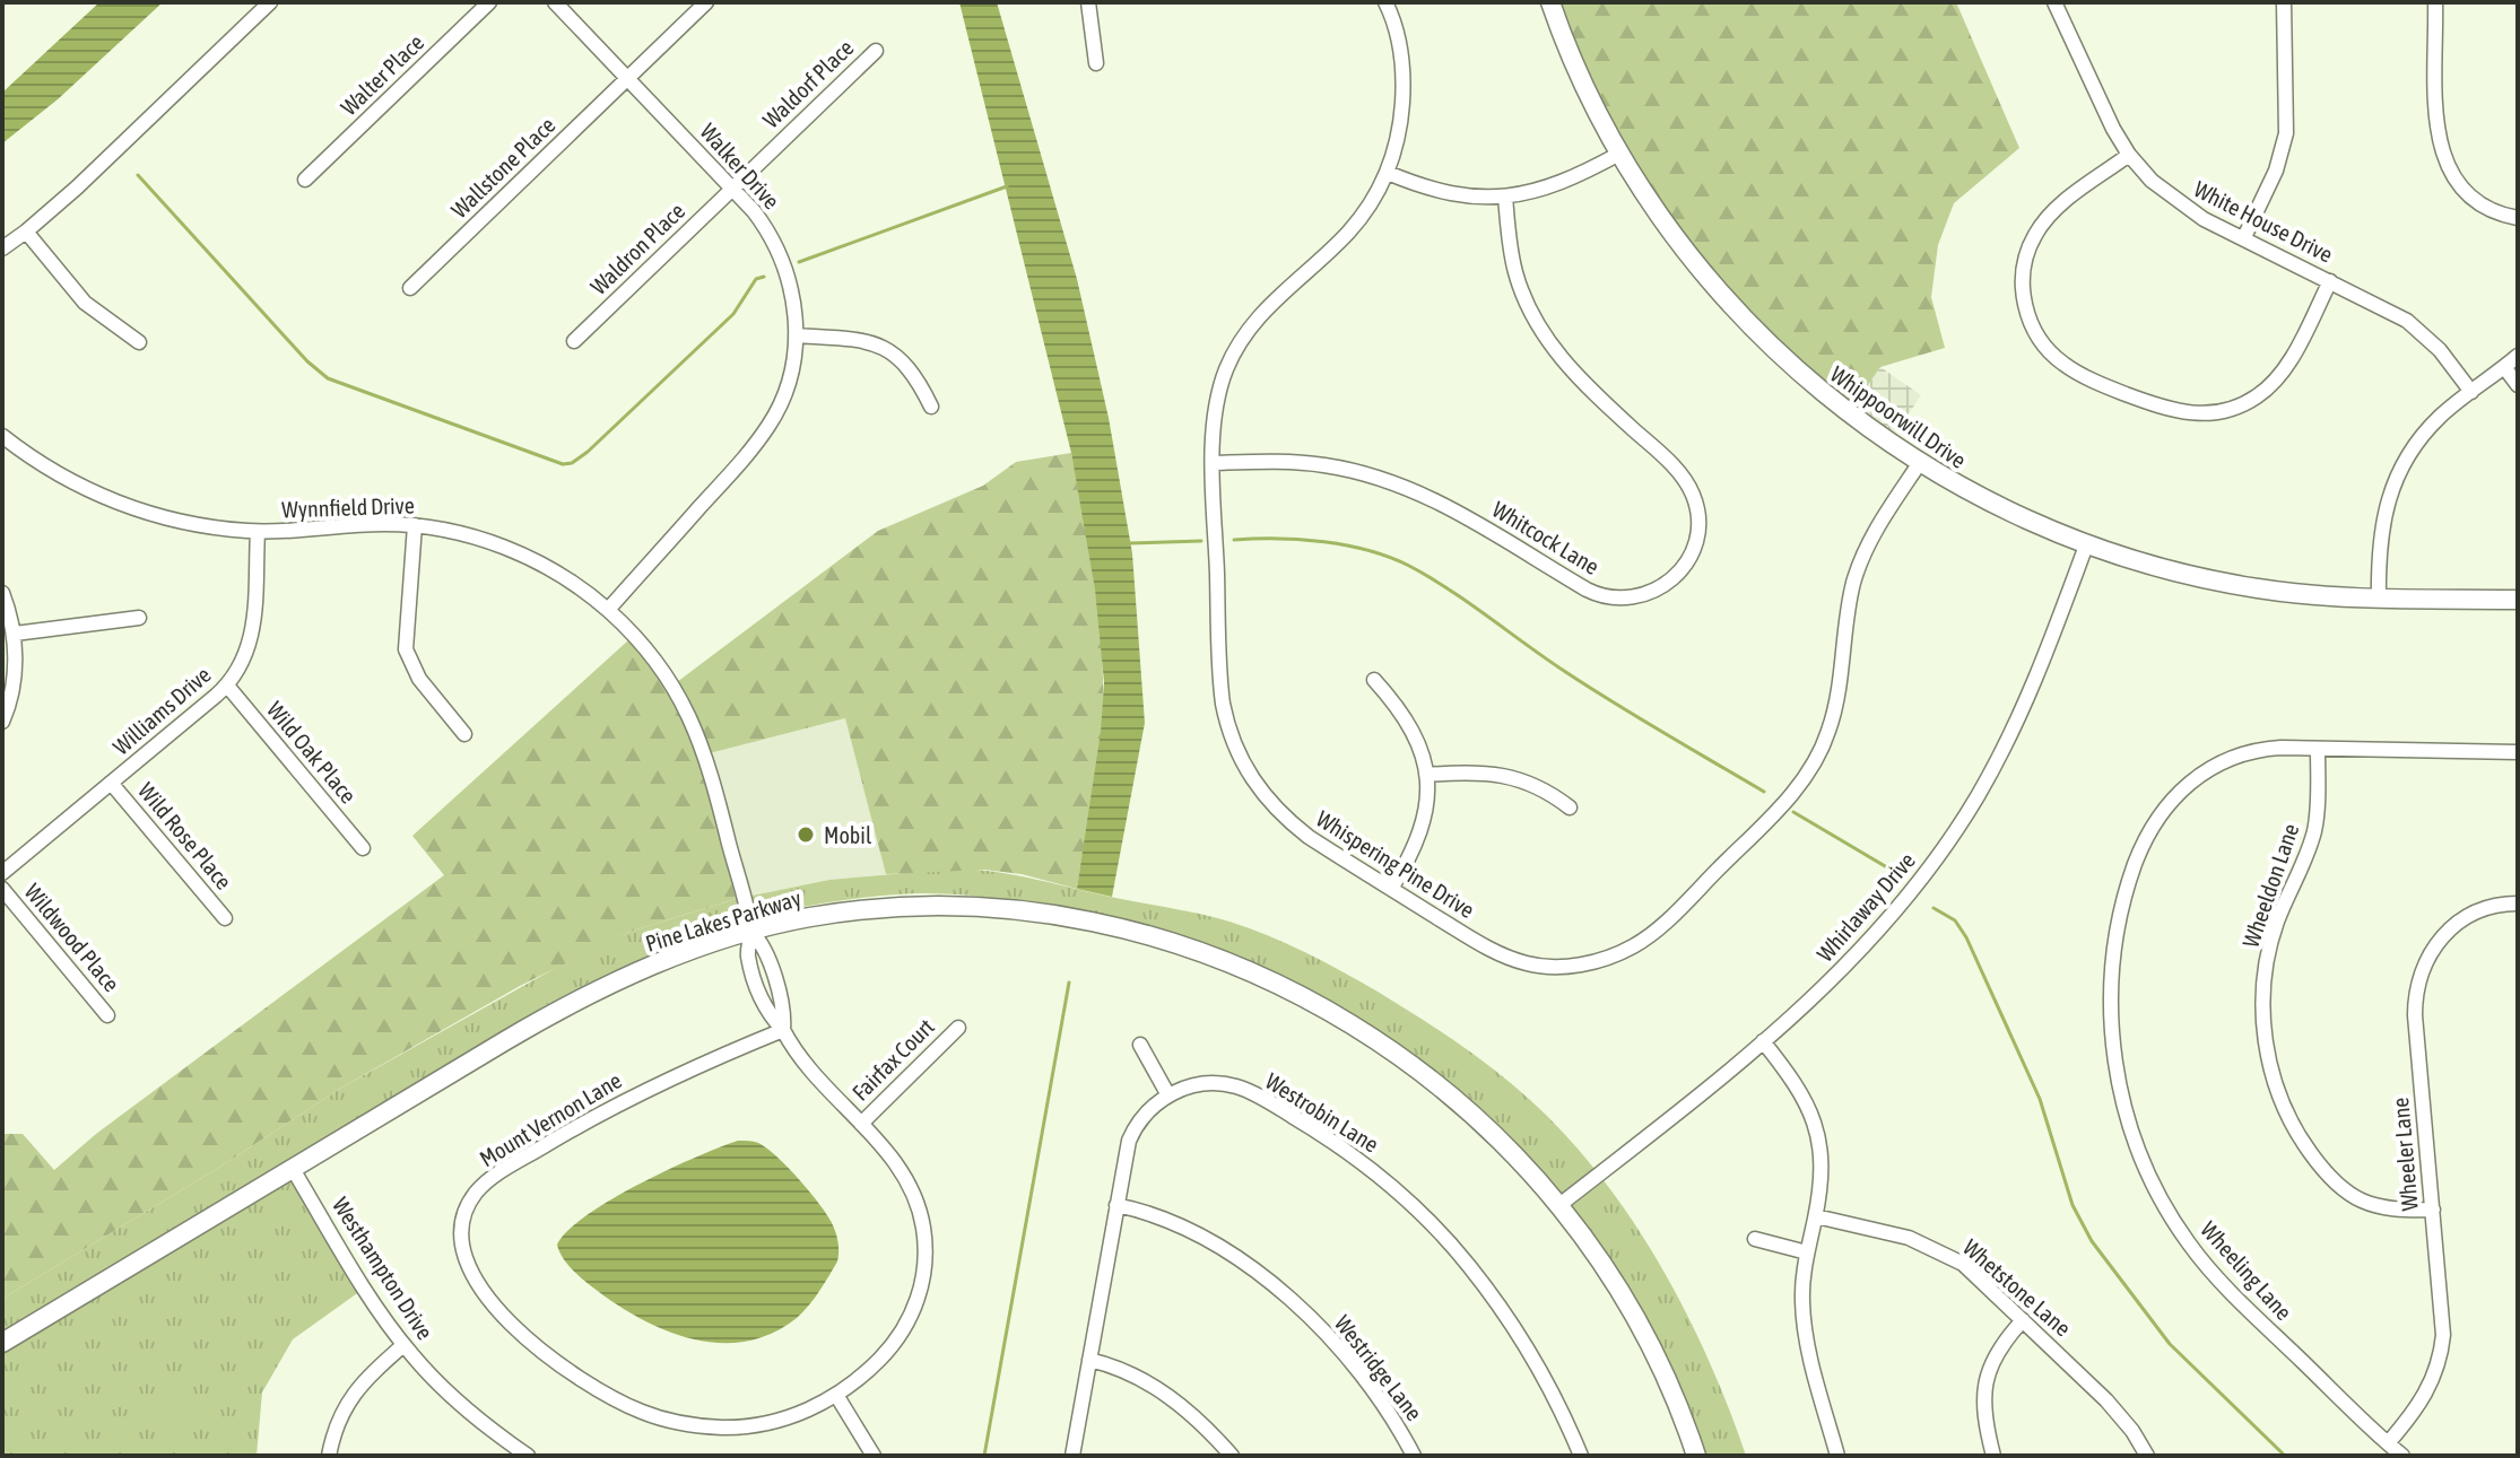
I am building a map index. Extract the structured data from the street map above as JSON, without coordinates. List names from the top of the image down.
{
  "streets": {
    "street": [
      "Walter Place",
      "Waldorf Place",
      "Walker Drive",
      "Wallstone Place",
      "White House Drive",
      "Waldron Place",
      "Whippoorwill Drive",
      "Wynnfield Drive",
      "Whitcock Lane",
      "Williams Drive",
      "Wild Oak Place",
      "Wild Rose Place",
      "Whispering Pine Drive",
      "Wheeldon Lane",
      "Whirlaway Drive",
      "Pine Lakes Parkway",
      "Wildwood Place",
      "Fairfax Court",
      "Westrobin Lane",
      "Mount Vernon Lane",
      "Wheeler Lane",
      "Westhampton Drive",
      "Wheeling Lane",
      "Whetstone Lane",
      "Westridge Lane"
    ]
  },
  "crossings": [
    ["Waldorf Place", "Walker Drive"],
    ["Waldorf Place", "Waldron Place"],
    ["Walker Drive", "Wallstone Place"],
    ["Walker Drive", "Waldron Place"],
    ["Walker Drive", "Wynnfield Drive"],
    ["Whippoorwill Drive", "Whispering Pine Drive"],
    ["Whippoorwill Drive", "Whirlaway Drive"],
    ["Wynnfield Drive", "Williams Drive"],
    ["Wynnfield Drive", "Pine Lakes Parkway"],
    ["Wynnfield Drive", "Mount Vernon Lane"],
    ["Whitcock Lane", "Whispering Pine Drive"],
    ["Williams Drive", "Wild Oak Place"],
    ["Williams Drive", "Wild Rose Place"],
    ["Wheeldon Lane", "Wheeler Lane"],
    ["Wheeldon Lane", "Wheeling Lane"],
    ["Whirlaway Drive", "Pine Lakes Parkway"],
    ["Pine Lakes Parkway", "Mount Vernon Lane"],
    ["Pine Lakes Parkway", "Westhampton Drive"],
    ["Fairfax Court", "Mount Vernon Lane"],
    ["Wheeler Lane", "Wheeling Lane"]
  ],
  "places": ["Mobil"]
}
